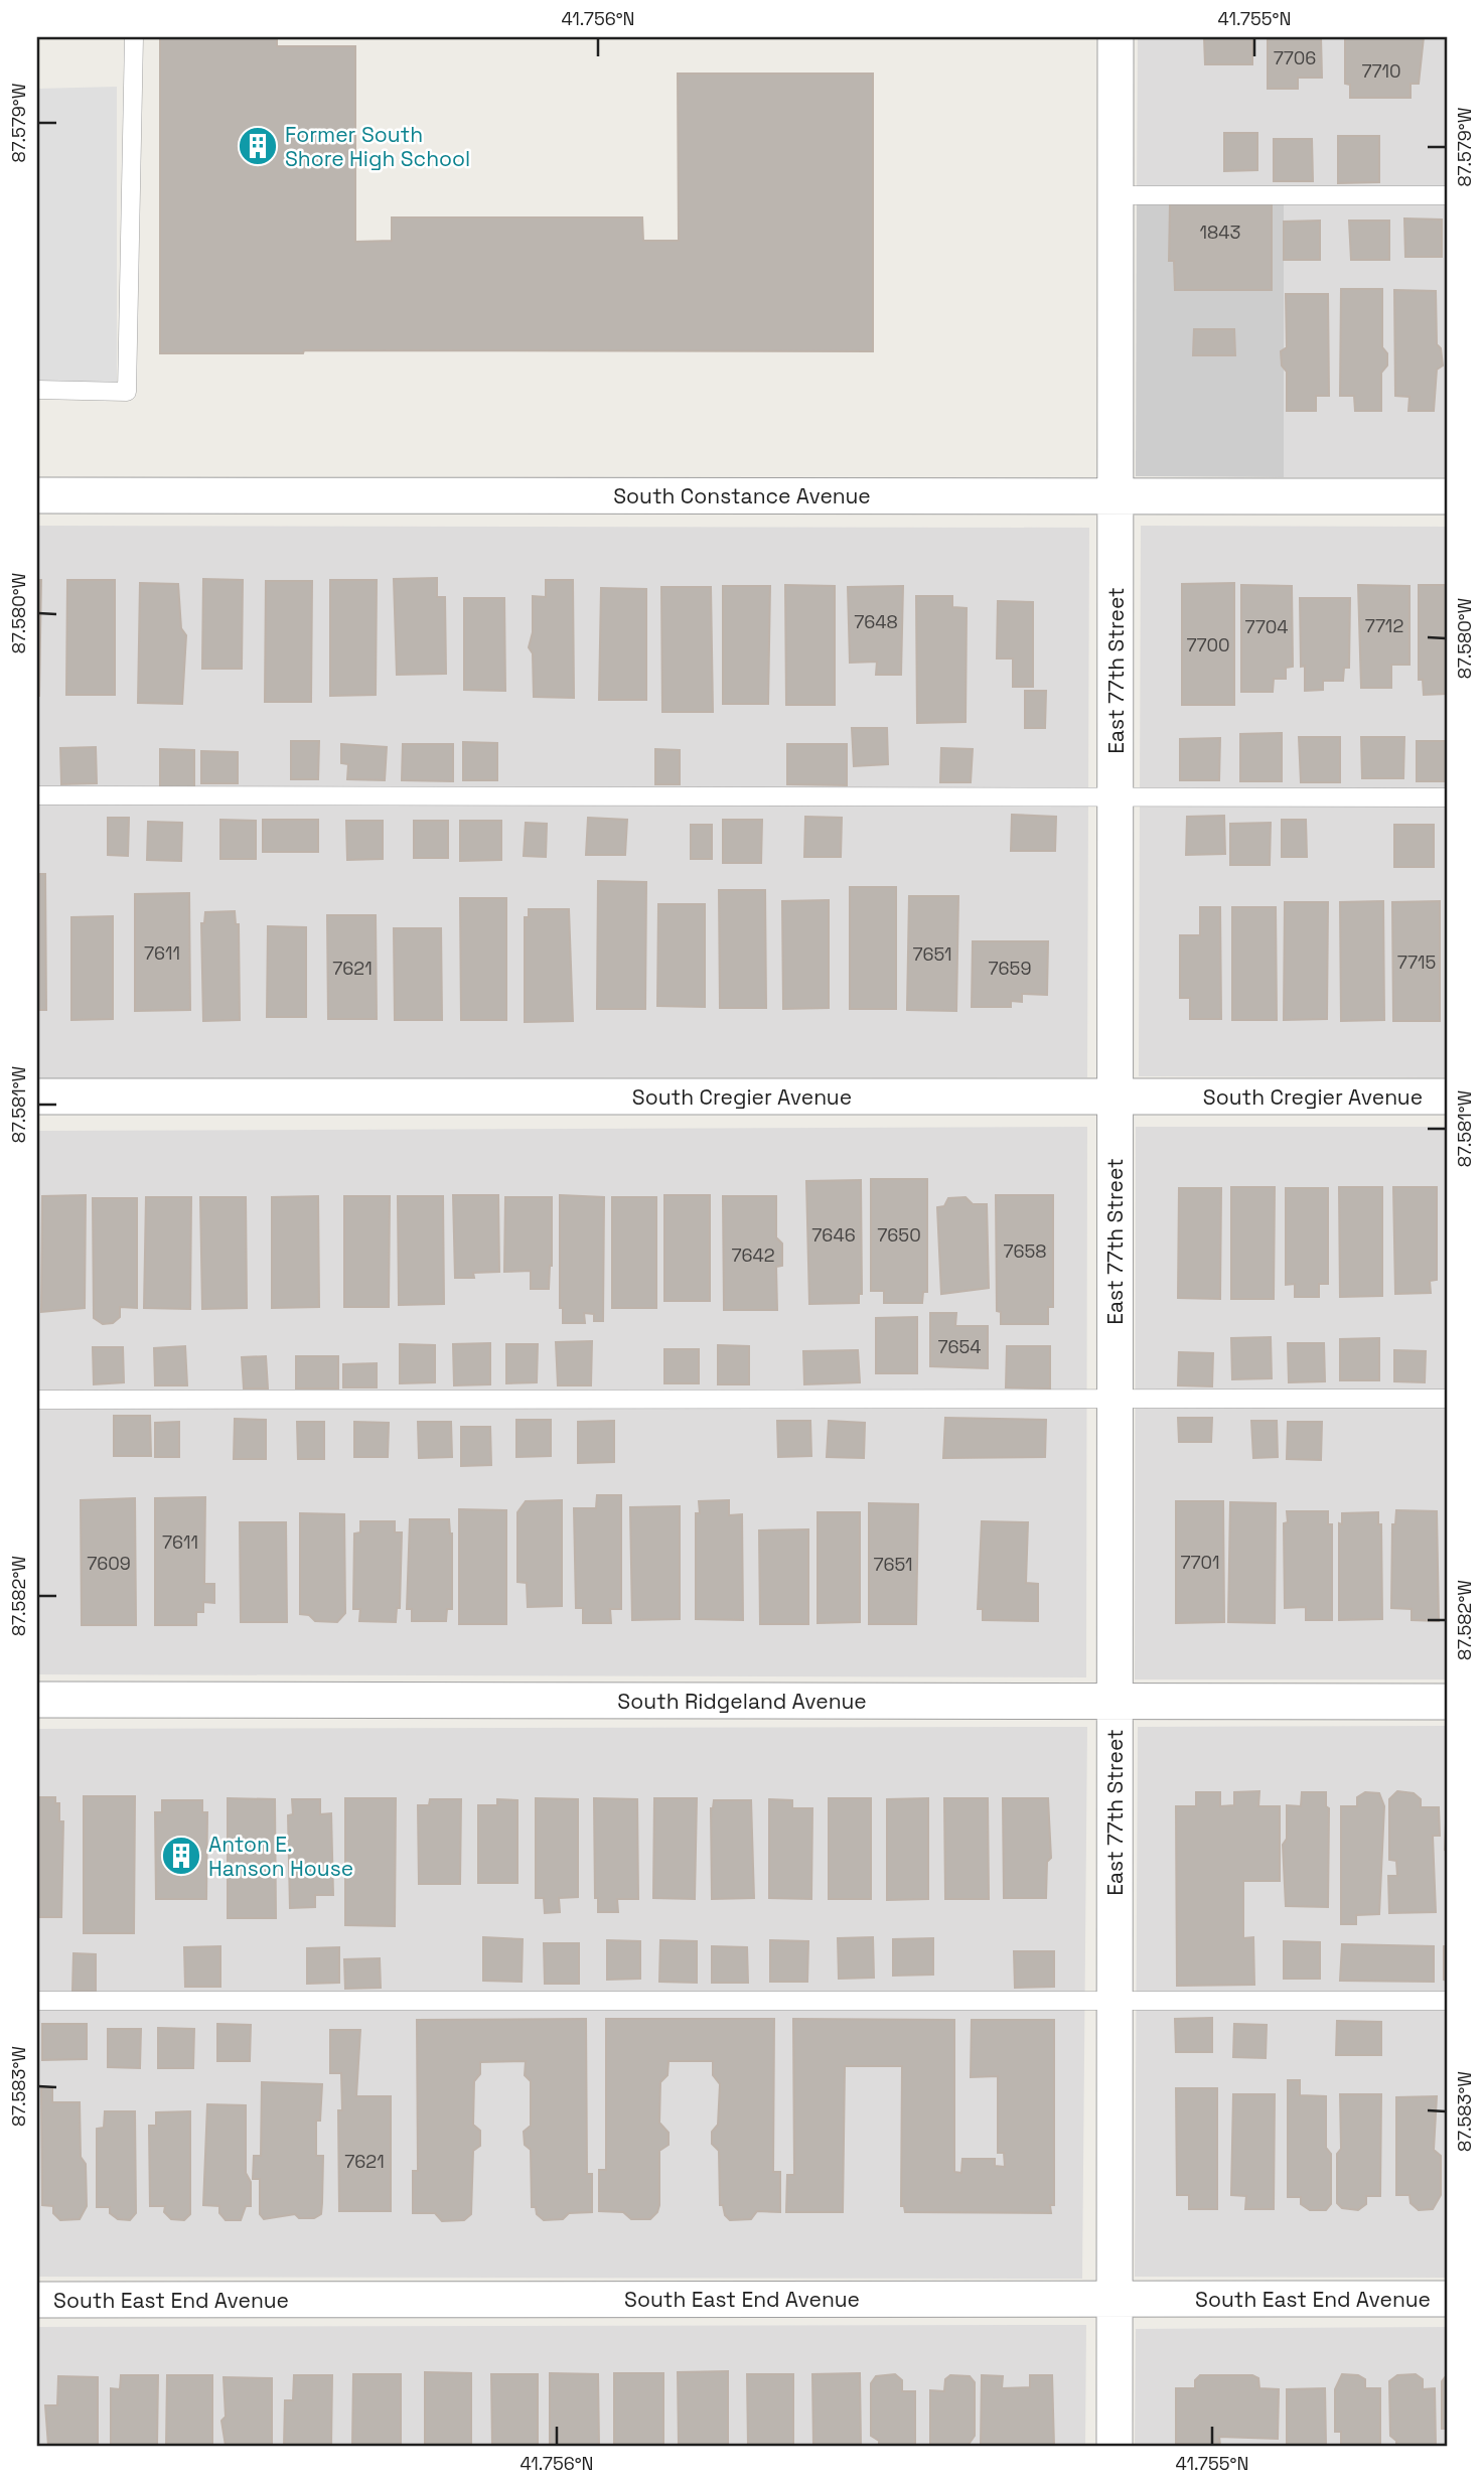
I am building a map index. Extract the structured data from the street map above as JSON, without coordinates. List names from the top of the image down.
{
  "streets": {
    "street": [
      "South Constance Avenue",
      "East 77th Street",
      "South Cregier Avenue",
      "South Ridgeland Avenue",
      "South East End Avenue"
    ]
  },
  "crossings": [
    ["South Constance Avenue", "East 77th Street"],
    ["East 77th Street", "South Cregier Avenue"],
    ["East 77th Street", "South Ridgeland Avenue"],
    ["East 77th Street", "South East End Avenue"]
  ],
  "places": {
    "building": ["Former South Shore High School", "Anton E. Hanson House"]
  },
  "house_numbers": [
    "7706",
    "7710",
    "1843",
    "7648",
    "7712",
    "7704",
    "7700",
    "7611",
    "7651",
    "7715",
    "7621",
    "7659",
    "7646",
    "7650",
    "7658",
    "7642",
    "7654",
    "7611",
    "7701",
    "7609",
    "7651",
    "7621"
  ],
  "coordinates": [
    "41.756°N",
    "41.755°N",
    "87.579°W",
    "87.580°W",
    "87.581°W",
    "87.582°W",
    "87.583°W"
  ]
}
